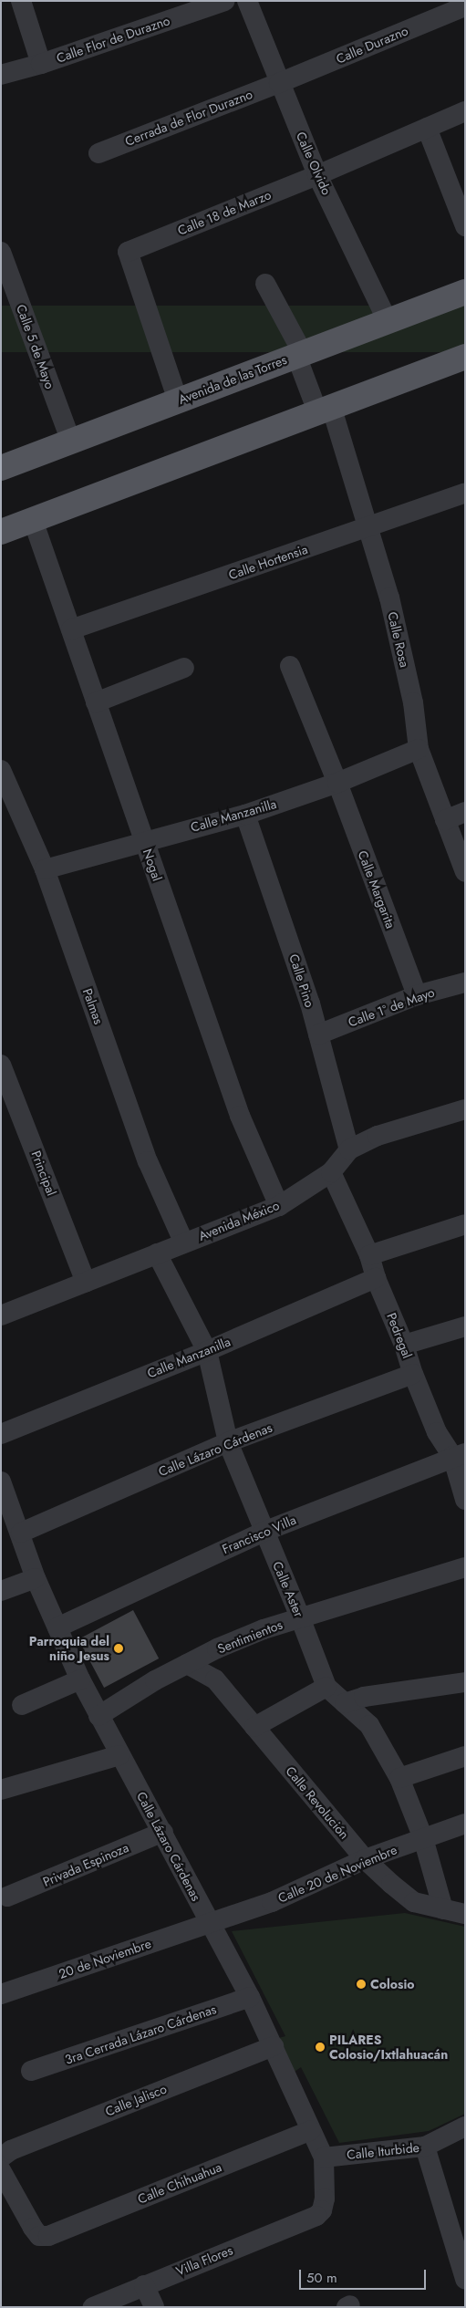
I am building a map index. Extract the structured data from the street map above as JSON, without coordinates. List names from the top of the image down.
{
  "streets": {
    "main road": ["Avenida de las Torres"],
    "street": [
      "Calle Flor de Durazno",
      "Calle Durazno",
      "Cerrada de Flor Durazno",
      "Calle Olvido",
      "Calle 18 de Marzo",
      "Calle 5 de Mayo",
      "Calle Hortensia",
      "Calle Rosa",
      "Calle Manzanilla",
      "Nogal",
      "Calle Margarita",
      "Calle Pino",
      "Palmas",
      "Calle 1º de Mayo",
      "Principal",
      "Avenida México",
      "Pedregal",
      "Calle Lázaro Cárdenas",
      "Francisco Villa",
      "Calle Aster",
      "Sentimientos",
      "Calle Revolución",
      "Privada Espinoza",
      "Calle 20 de Noviembre",
      "20 de Noviembre",
      "3ra Cerrada Lázaro Cárdenas",
      "Calle Jalisco",
      "Calle Iturbide",
      "Calle Chihuahua",
      "Villa Flores"
    ]
  },
  "crossings": [
    ["Calle Durazno", "Cerrada de Flor Durazno"],
    ["Calle Durazno", "Calle Olvido"],
    ["Cerrada de Flor Durazno", "Calle Olvido"],
    ["Calle Olvido", "Calle 18 de Marzo"],
    ["Calle Olvido", "Avenida de las Torres"],
    ["Calle 18 de Marzo", "Avenida de las Torres"],
    ["Calle 5 de Mayo", "Avenida de las Torres"],
    ["Avenida de las Torres", "Calle Rosa"],
    ["Calle Hortensia", "Calle Rosa"],
    ["Calle Hortensia", "Nogal"],
    ["Calle Rosa", "Calle Manzanilla"],
    ["Calle Manzanilla", "Nogal"],
    ["Calle Manzanilla", "Calle Margarita"],
    ["Calle Manzanilla", "Calle Pino"],
    ["Calle Manzanilla", "Palmas"],
    ["Calle Manzanilla", "Pedregal"],
    ["Calle Manzanilla", "Calle Aster"],
    ["Nogal", "Avenida México"],
    ["Calle Margarita", "Calle 1º de Mayo"],
    ["Calle Pino", "Calle 1º de Mayo"],
    ["Calle Pino", "Avenida México"],
    ["Palmas", "Avenida México"],
    ["Principal", "Avenida México"],
    ["Avenida México", "Pedregal"],
    ["Avenida México", "Calle Aster"],
    ["Pedregal", "Calle Lázaro Cárdenas"],
    ["Pedregal", "Francisco Villa"],
    ["Calle Lázaro Cárdenas", "Francisco Villa"],
    ["Calle Lázaro Cárdenas", "Calle Aster"],
    ["Calle Lázaro Cárdenas", "Sentimientos"],
    ["Calle Lázaro Cárdenas", "Privada Espinoza"],
    ["Calle Lázaro Cárdenas", "Calle 20 de Noviembre"],
    ["Calle Lázaro Cárdenas", "20 de Noviembre"],
    ["Calle Lázaro Cárdenas", "3ra Cerrada Lázaro Cárdenas"],
    ["Calle Lázaro Cárdenas", "Calle Jalisco"],
    ["Calle Lázaro Cárdenas", "Calle Iturbide"],
    ["Calle Lázaro Cárdenas", "Calle Chihuahua"],
    ["Calle Lázaro Cárdenas", "Villa Flores"],
    ["Francisco Villa", "Calle Aster"],
    ["Calle Aster", "Sentimientos"],
    ["Calle Aster", "Calle Revolución"],
    ["Calle Aster", "Calle 20 de Noviembre"],
    ["Sentimientos", "Calle Revolución"],
    ["Calle Revolución", "Calle 20 de Noviembre"],
    ["Calle 20 de Noviembre", "20 de Noviembre"],
    ["Calle Iturbide", "Villa Flores"]
  ],
  "places": ["Parroquia del niño Jesus", "Colosio", "PILARES Colosio/Ixtlahuacán"],
  "scale_bar": "50 m"
}
